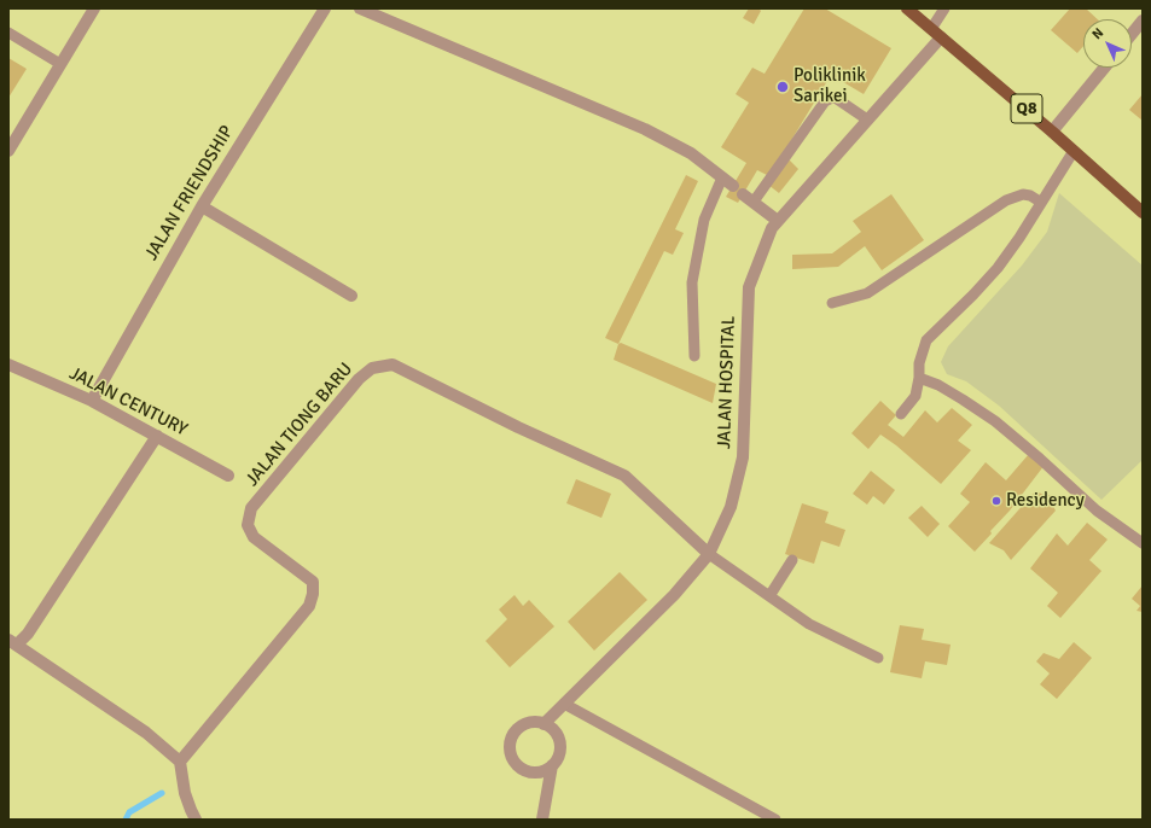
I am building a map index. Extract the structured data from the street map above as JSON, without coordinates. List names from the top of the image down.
{
  "streets": {
    "main road": ["Q8"],
    "street": [
      "JALAN FRIENDSHIP",
      "JALAN HOSPITAL",
      "JALAN CENTURY",
      "JALAN TIONG BARU"
    ]
  },
  "crossings": [
    ["Q8", "JALAN HOSPITAL"],
    ["JALAN FRIENDSHIP", "JALAN CENTURY"],
    ["JALAN HOSPITAL", "JALAN TIONG BARU"]
  ],
  "places": ["Poliklinik Sarikei", "Residency"],
  "north": "top left"
}
